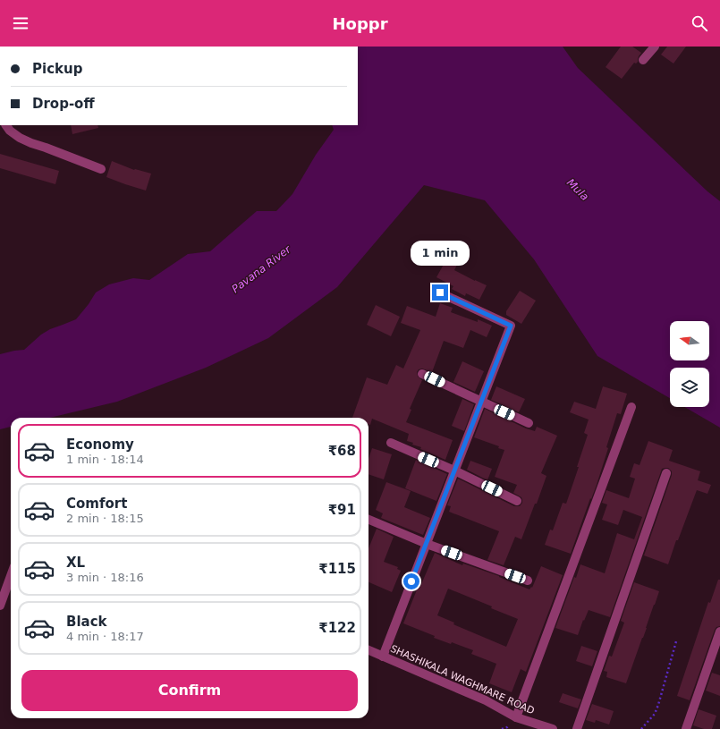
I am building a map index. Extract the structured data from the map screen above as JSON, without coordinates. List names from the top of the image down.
{
  "streets": {
    "street": ["SHASHIKALA WAGHMARE ROAD"]
  },
  "water": ["Mula", "Pavana River"],
  "north": "left",
  "page": {
    "header": "Hoppr",
    "banner": ["Pickup", "Drop-off"],
    "bubble": "1 min",
    "list": [
      {
        "name": "Economy",
        "note": "1 min · 18:14",
        "value": "₹68"
      },
      {
        "name": "Comfort",
        "note": "2 min · 18:15",
        "value": "₹91"
      },
      {
        "name": "XL",
        "note": "3 min · 18:16",
        "value": "₹115"
      },
      {
        "name": "Black",
        "note": "4 min · 18:17",
        "value": "₹122"
      }
    ],
    "buttons": "Confirm"
  }
}
